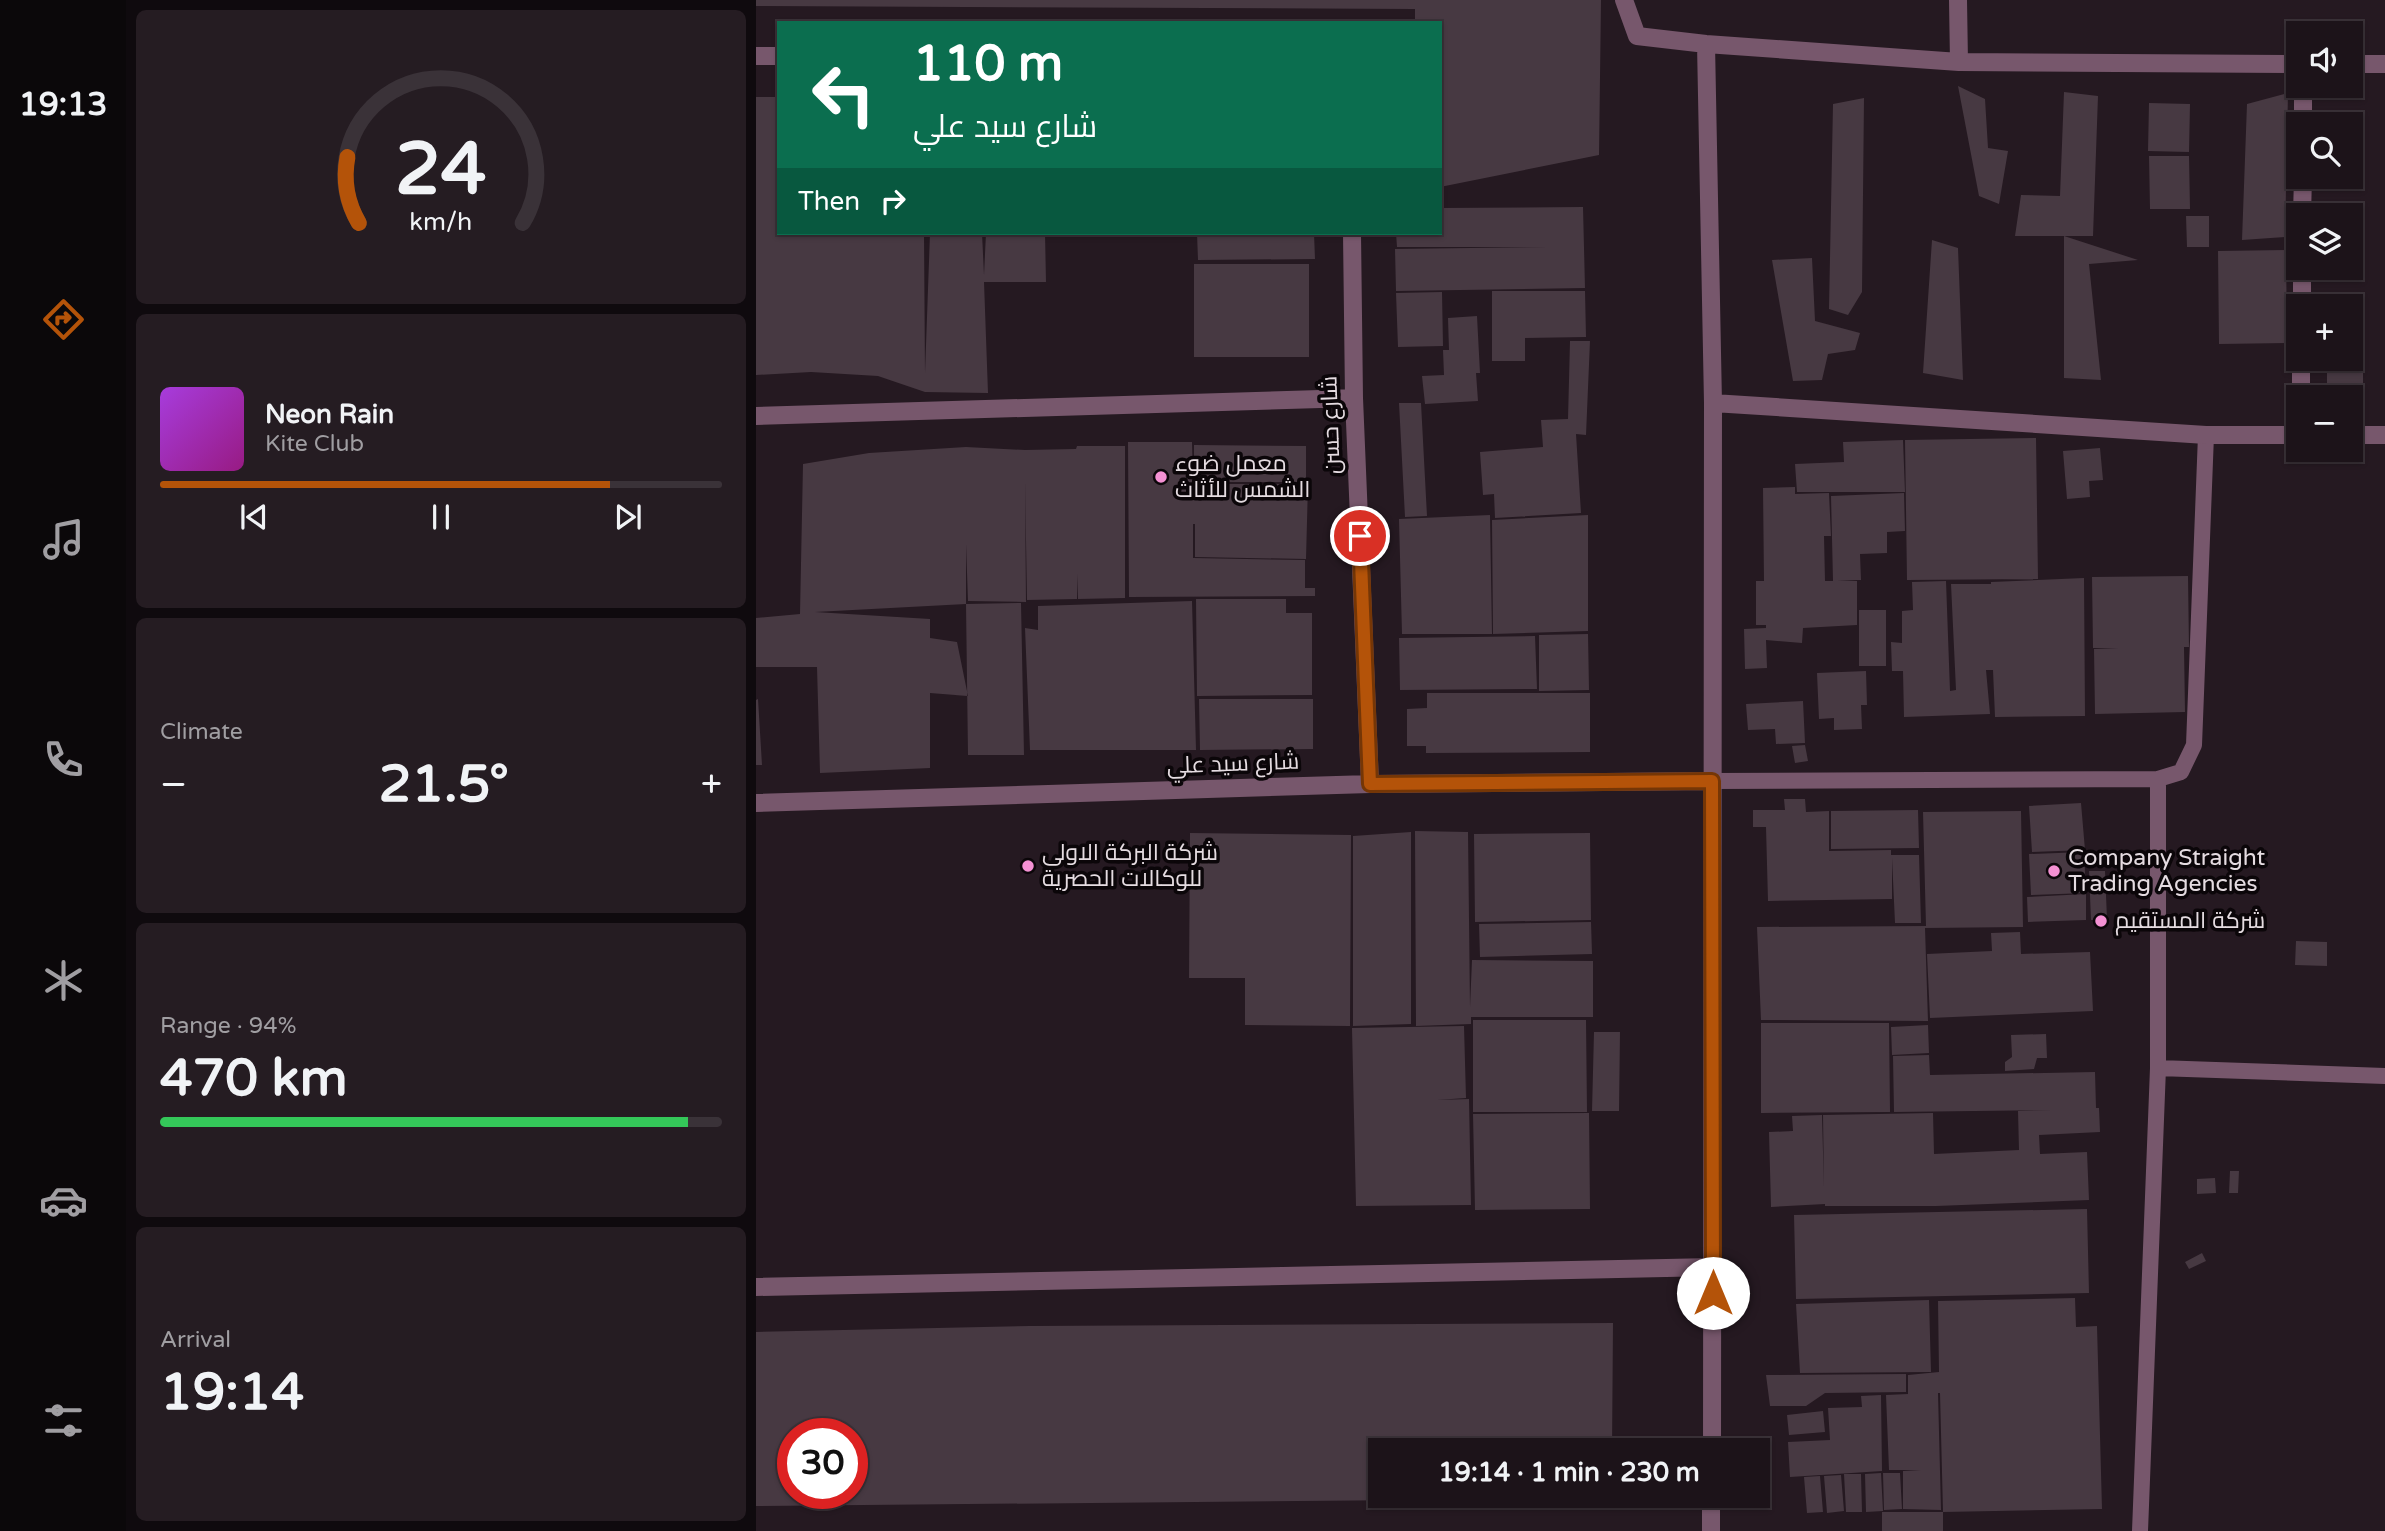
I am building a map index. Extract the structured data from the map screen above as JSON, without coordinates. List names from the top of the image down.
{
  "streets": {
    "street": ["شارع حسن", "شارع سيد علي"]
  },
  "crossings": [
    ["شارع حسن", "شارع سيد علي"]
  ],
  "places": [
    "معمل ضوء الشمس للأثاث",
    "شركة البركة الاولى للوكالات الحصرية",
    "Company Straight Trading Agencies",
    "شركة المستقيم"
  ],
  "page": {
    "tabs": "19:13",
    "map_buttons": ["+", "−"],
    "turn": ["110 m", "شارع سيد علي"],
    "then": "Then",
    "song": ["Neon Rain", "Kite Club"],
    "tile": [
      "Climate",
      ["Range · 94%", "470 km"],
      ["Arrival", "19:14"]
    ],
    "heat": ["−", "21.5°", "+"],
    "limit": "30",
    "trip": "19:14 · 1 min · 230 m",
    "gauge": ["24", "km/h"]
  }
}
